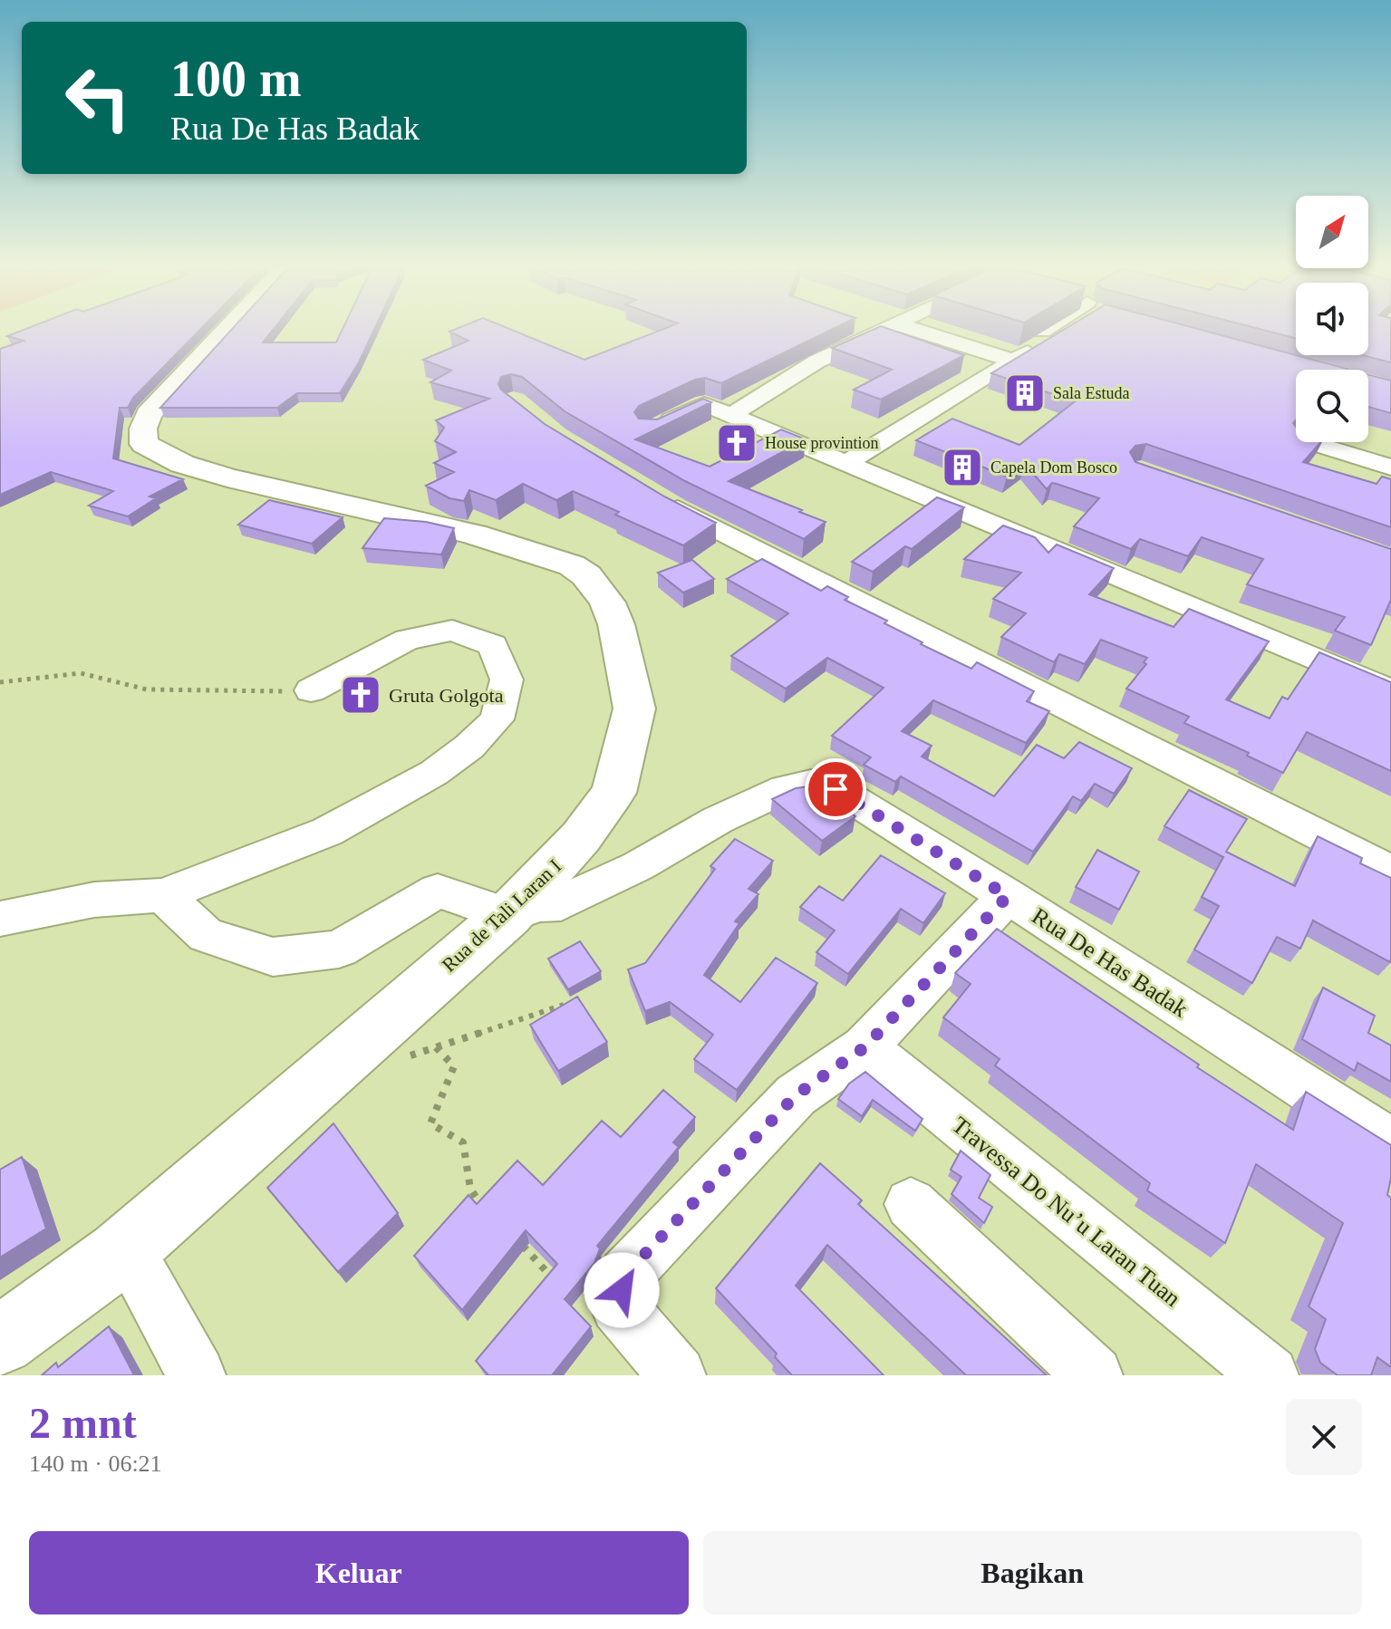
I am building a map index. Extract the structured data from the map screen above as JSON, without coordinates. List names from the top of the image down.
{
  "streets": {
    "main road": ["Rua de Tali Laran I"],
    "street": ["Rua De Has Badak", "Travessa Do Nu’u Laran Tuan"]
  },
  "crossings": [
    ["Rua de Tali Laran I", "Rua De Has Badak"]
  ],
  "places": {
    "building": ["Sala Estuda", "Capela Dom Bosco"],
    "church": ["House provintion", "Gruta Golgota"]
  },
  "north": "top right",
  "page": {
    "turn": ["100 m", "Rua De Has Badak"],
    "heading": ["2 mnt", "140 m · 06:21"],
    "buttons": ["Keluar", "Bagikan"]
  }
}
